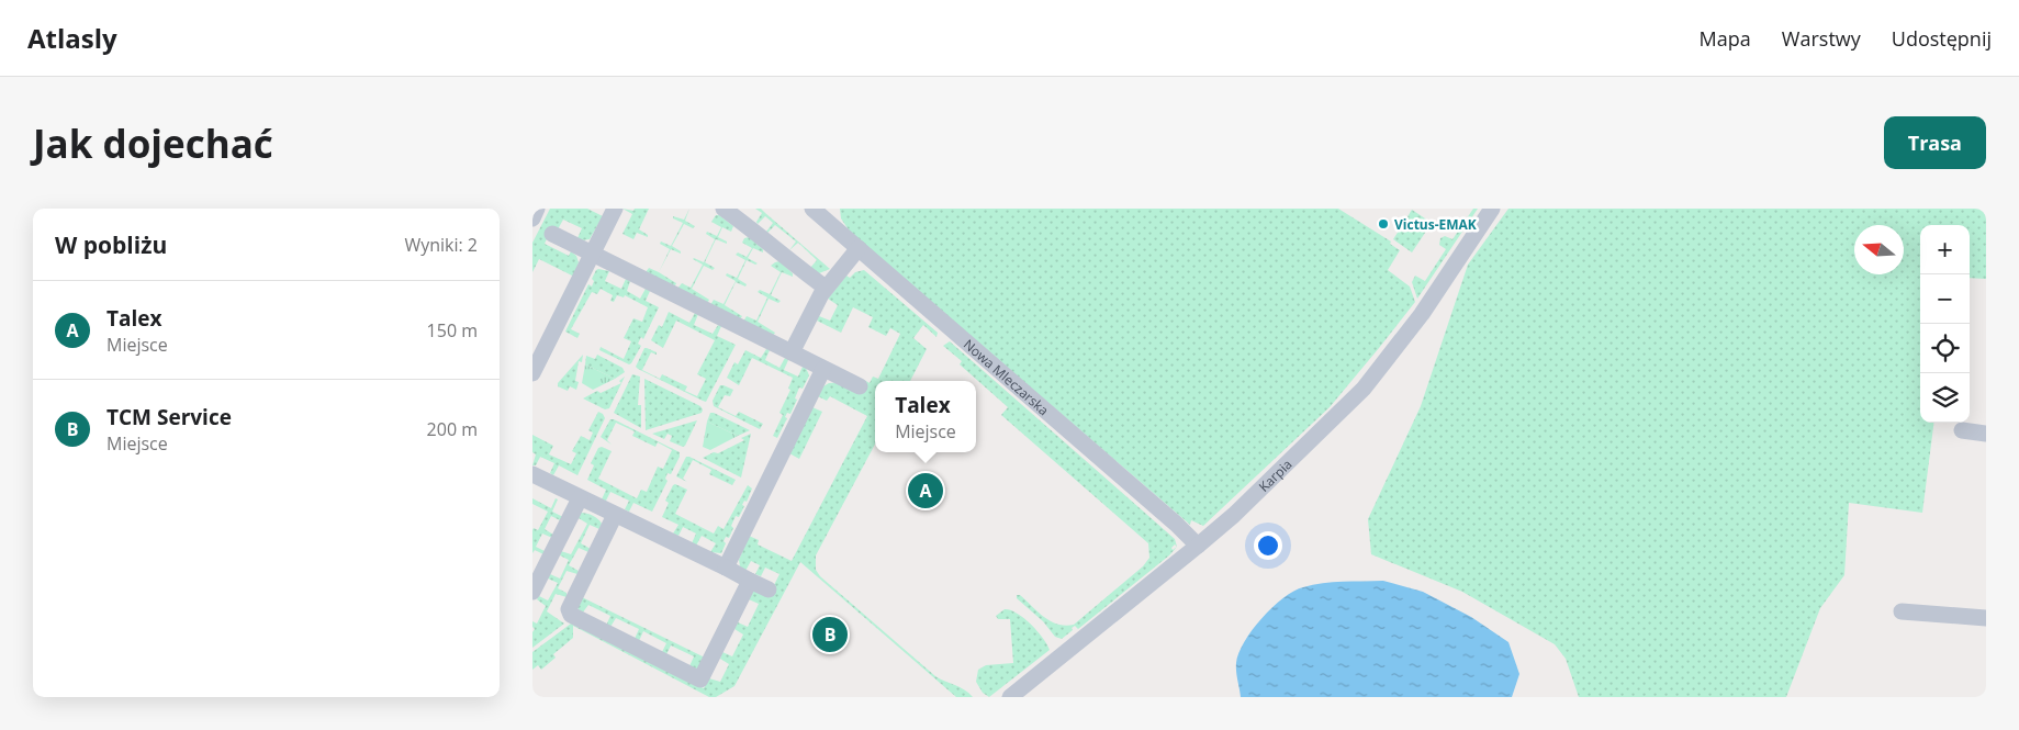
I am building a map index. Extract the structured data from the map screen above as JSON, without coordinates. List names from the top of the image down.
{
  "streets": {
    "street": ["Nowa Mleczarska", "Karpia"]
  },
  "crossings": [
    ["Nowa Mleczarska", "Karpia"]
  ],
  "places": ["Victus-EMAK"],
  "north": "left",
  "page": {
    "header": "Atlasly",
    "nav": ["Mapa", "Warstwy", "Udostępnij"],
    "buttons": "Trasa",
    "title": "Jak dojechać",
    "heading": ["W pobliżu", "Wyniki: 2"],
    "map_buttons": ["+", "−"],
    "list": [
      {
        "mark": "A",
        "name": "Talex",
        "note": "Miejsce",
        "value": "150 m"
      },
      {
        "mark": "B",
        "name": "TCM Service",
        "note": "Miejsce",
        "value": "200 m"
      }
    ],
    "popup": ["Talex", "Miejsce"],
    "pins": ["A", "B"]
  }
}
